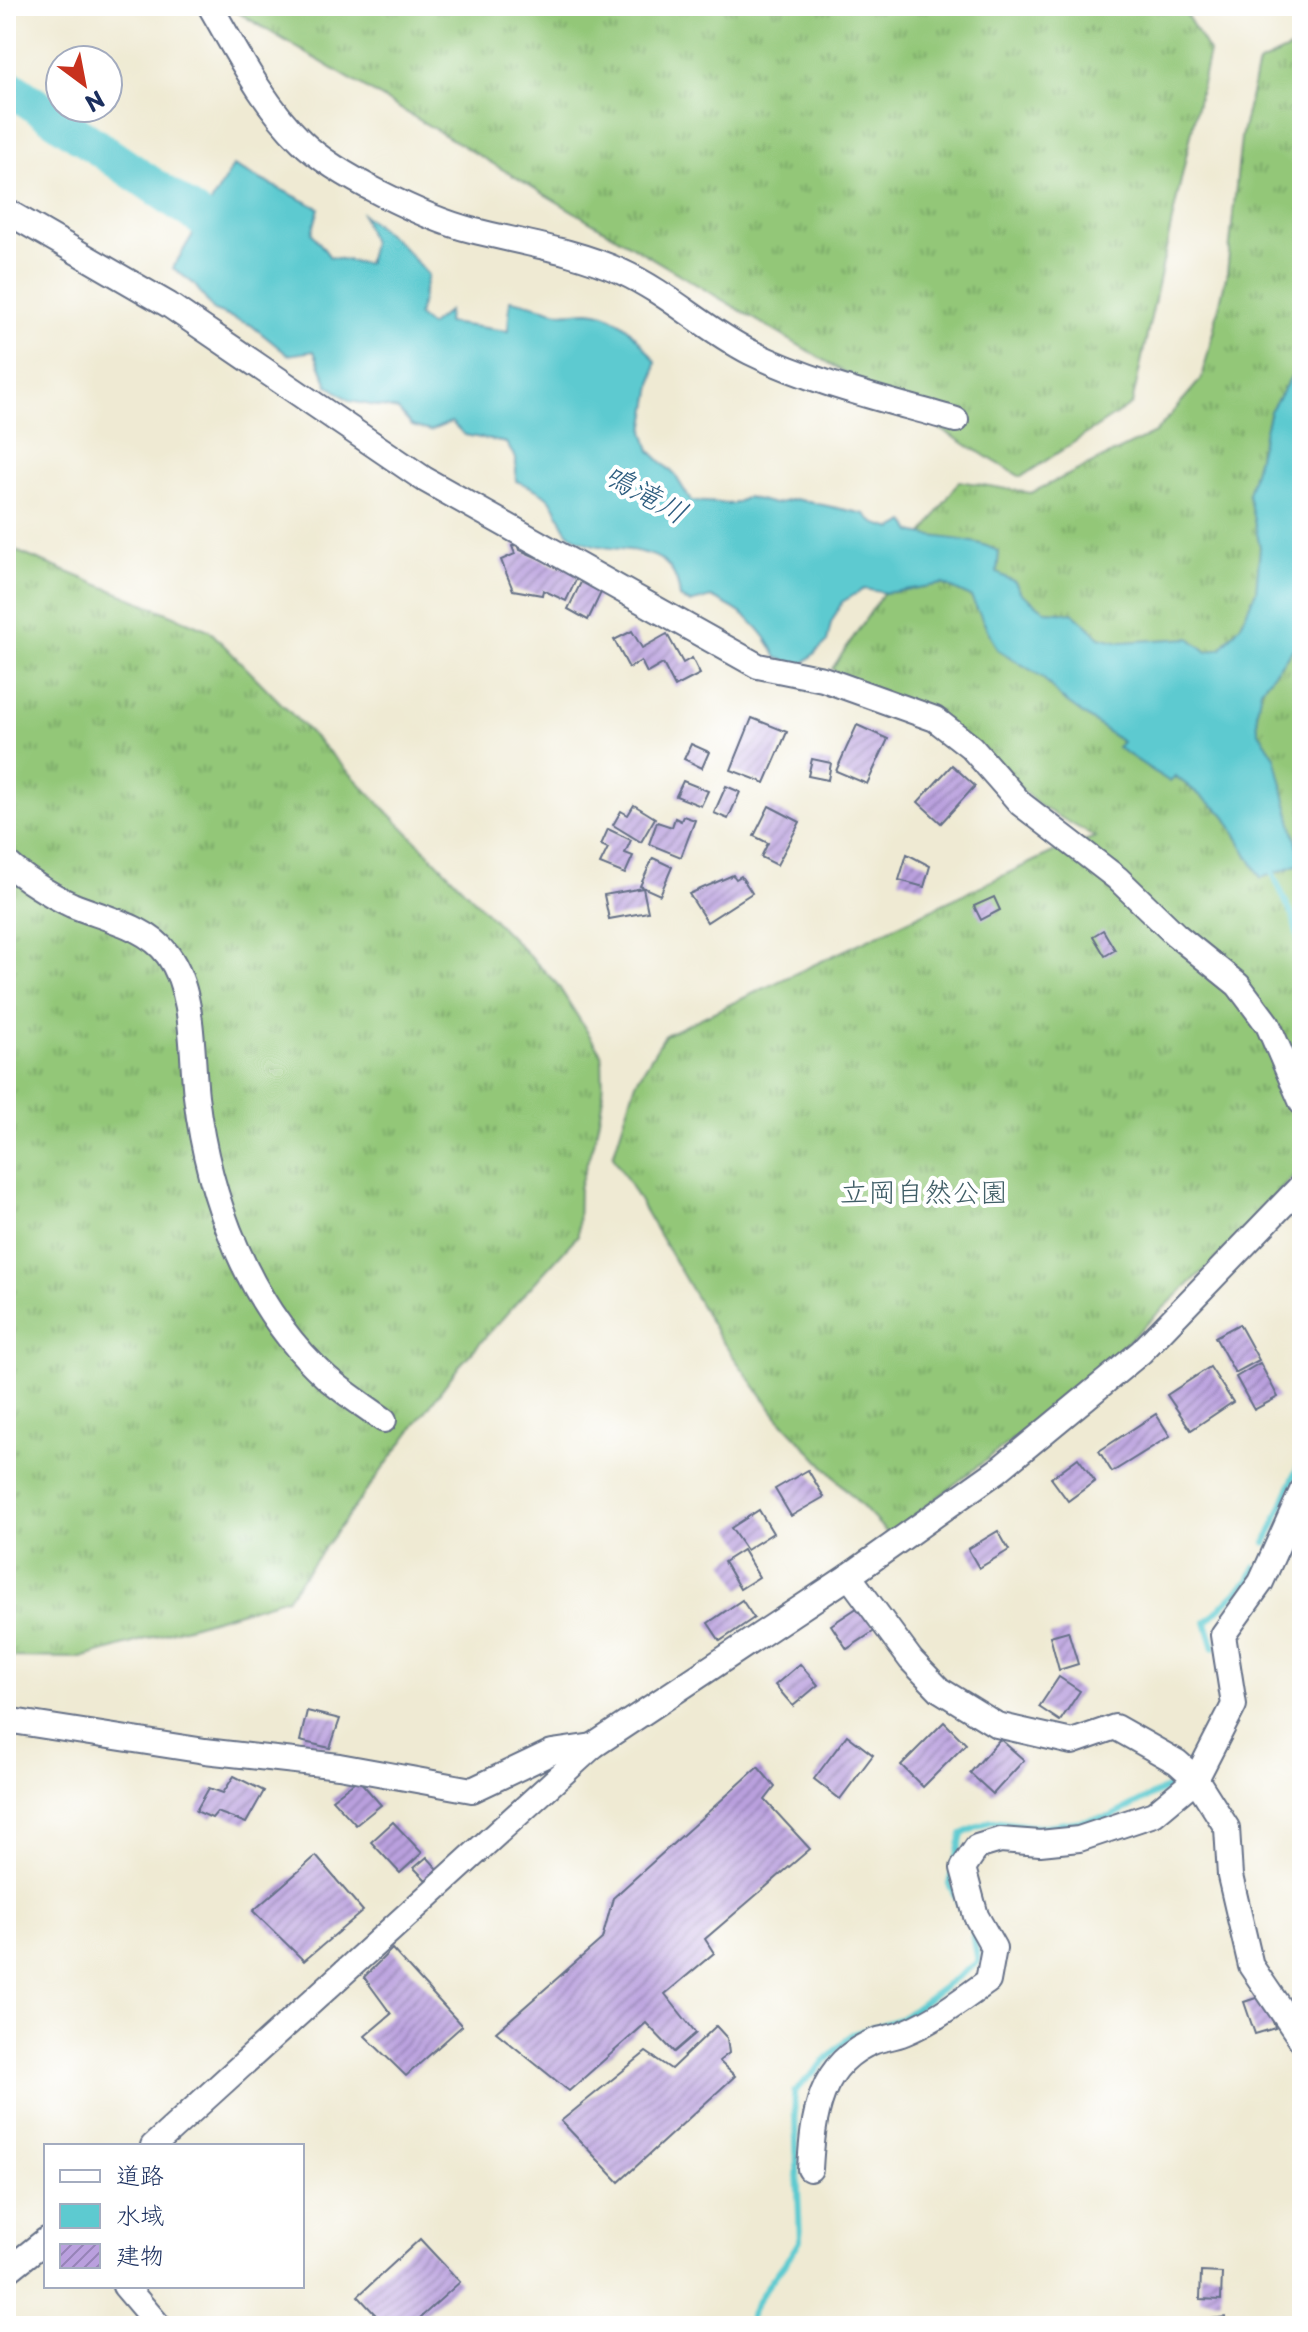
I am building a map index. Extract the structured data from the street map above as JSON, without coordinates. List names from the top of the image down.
{
  "water": ["鳴滝川"],
  "parks": ["立岡自然公園"],
  "legend": ["道路", "水域", "建物"],
  "north": "bottom right"
}
